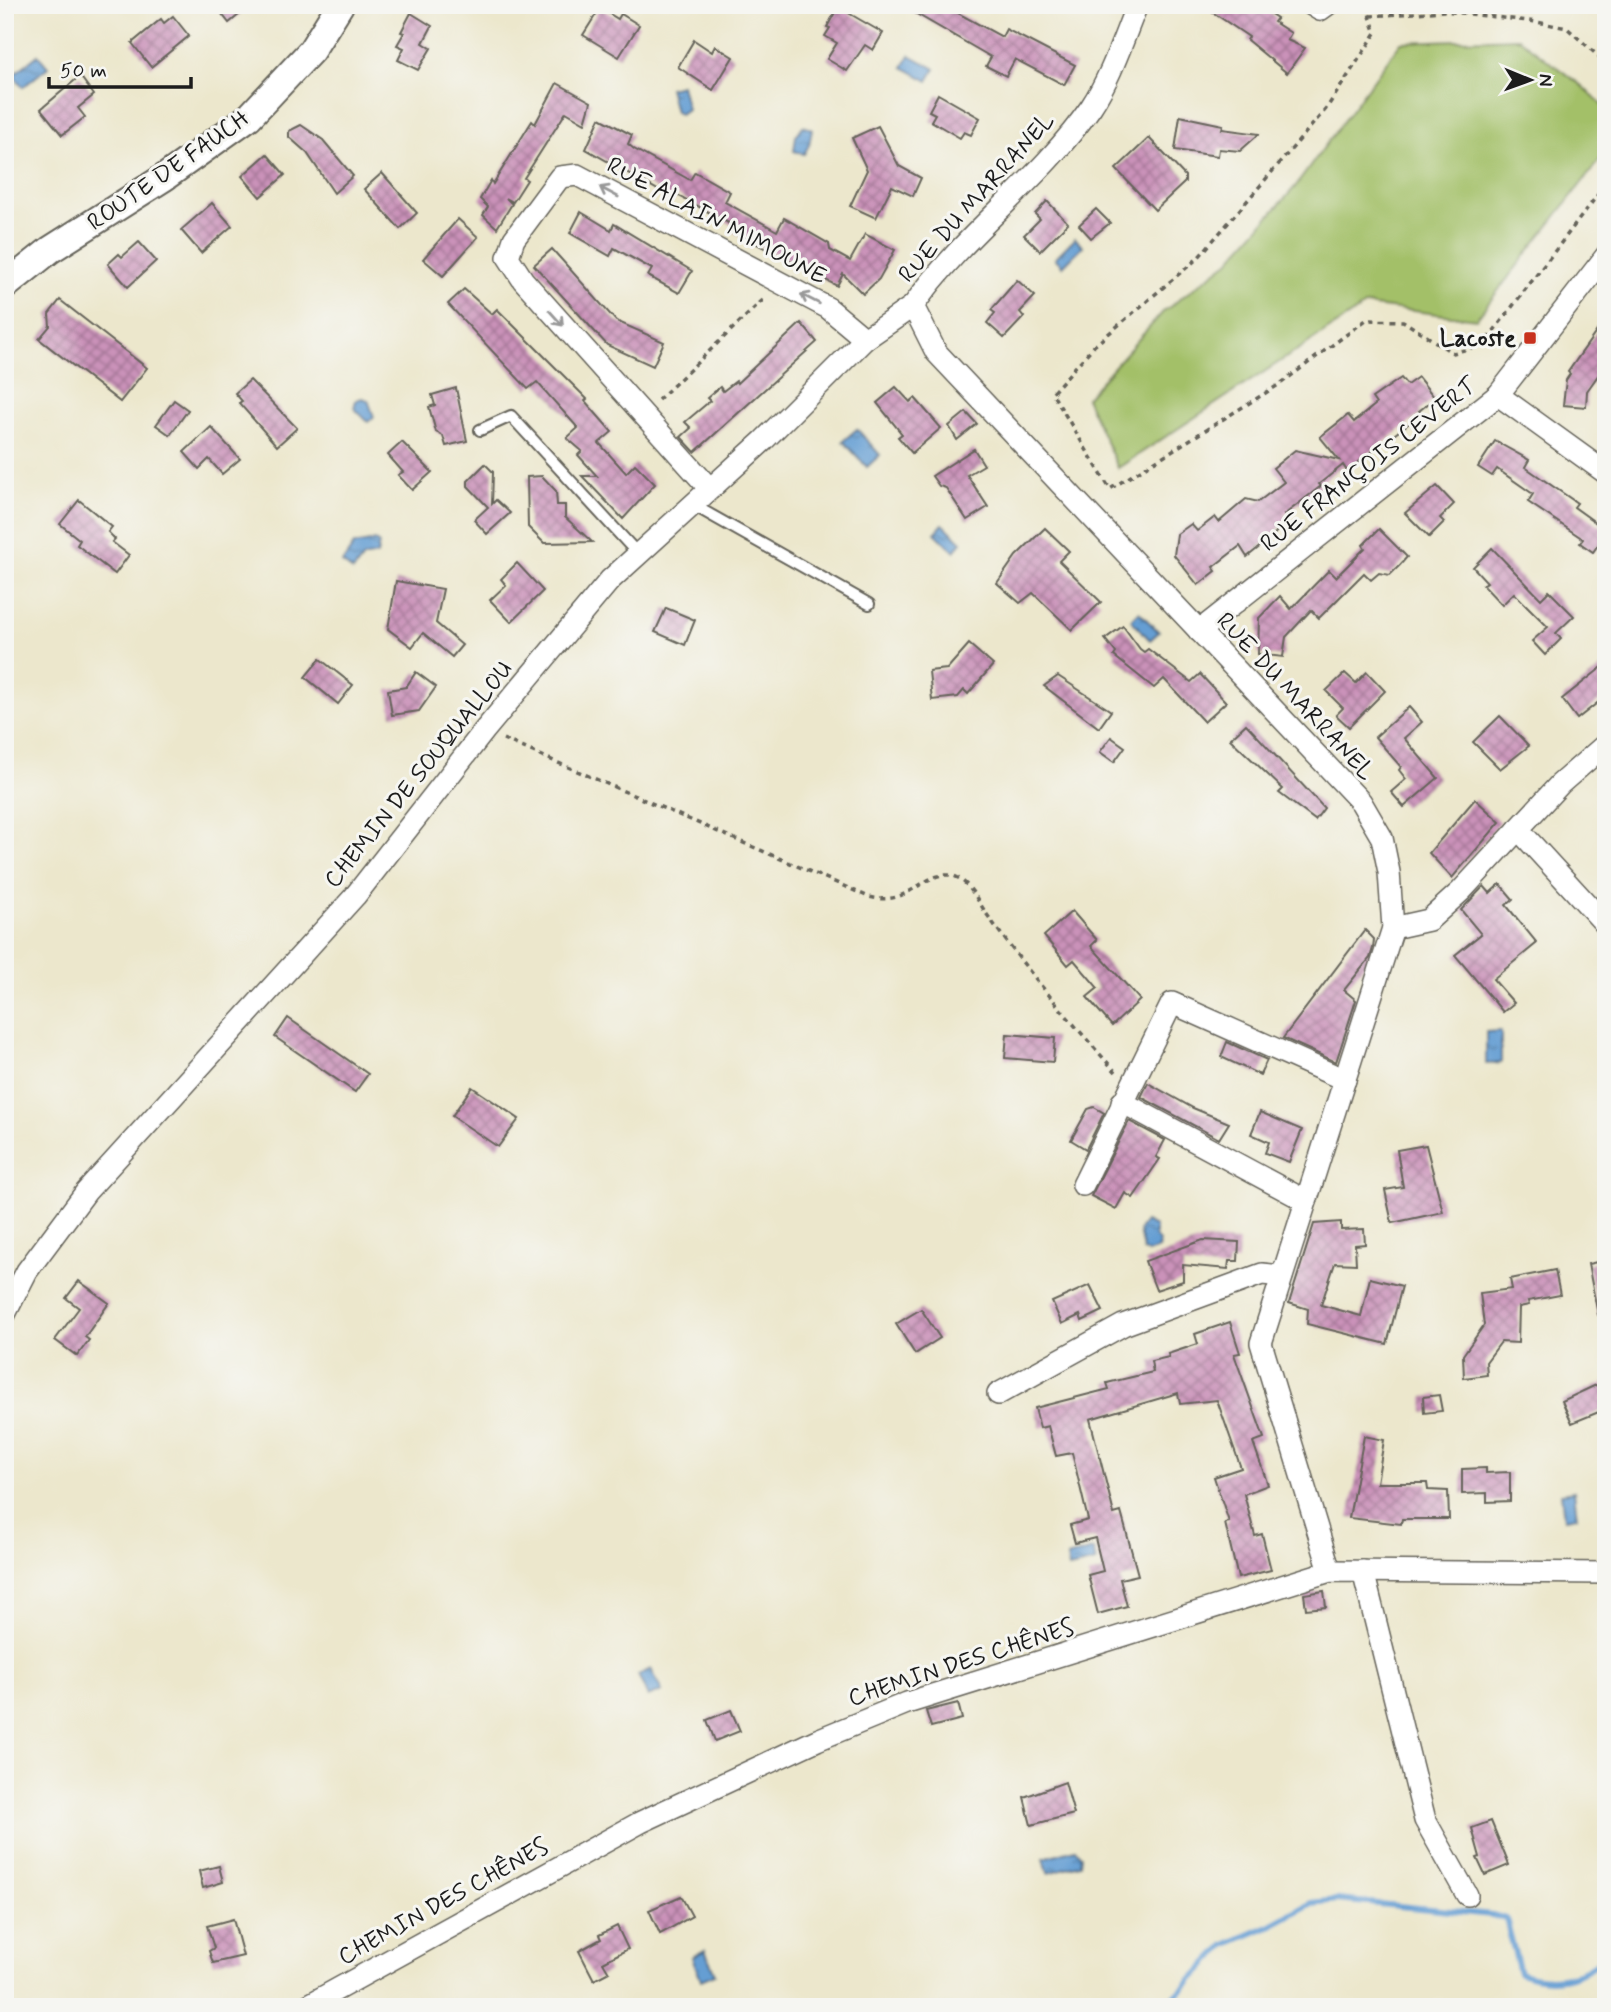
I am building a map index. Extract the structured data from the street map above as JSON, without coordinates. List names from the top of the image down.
{
  "streets": {
    "street": [
      "ROUTE DE FAUCH",
      "RUE DU MARRANEL",
      "RUE ALAIN MIMOUNE",
      "RUE FRANÇOIS CEVERT",
      "CHEMIN DE SOUQUALLOU",
      "CHEMIN DES CHÊNES"
    ]
  },
  "crossings": [
    ["RUE DU MARRANEL", "RUE FRANÇOIS CEVERT"],
    ["RUE DU MARRANEL", "CHEMIN DE SOUQUALLOU"],
    ["RUE DU MARRANEL", "CHEMIN DES CHÊNES"],
    ["RUE ALAIN MIMOUNE", "CHEMIN DE SOUQUALLOU"]
  ],
  "places": {
    "transit": ["Lacoste"]
  },
  "scale_bar": "50 m",
  "north": "right"
}
